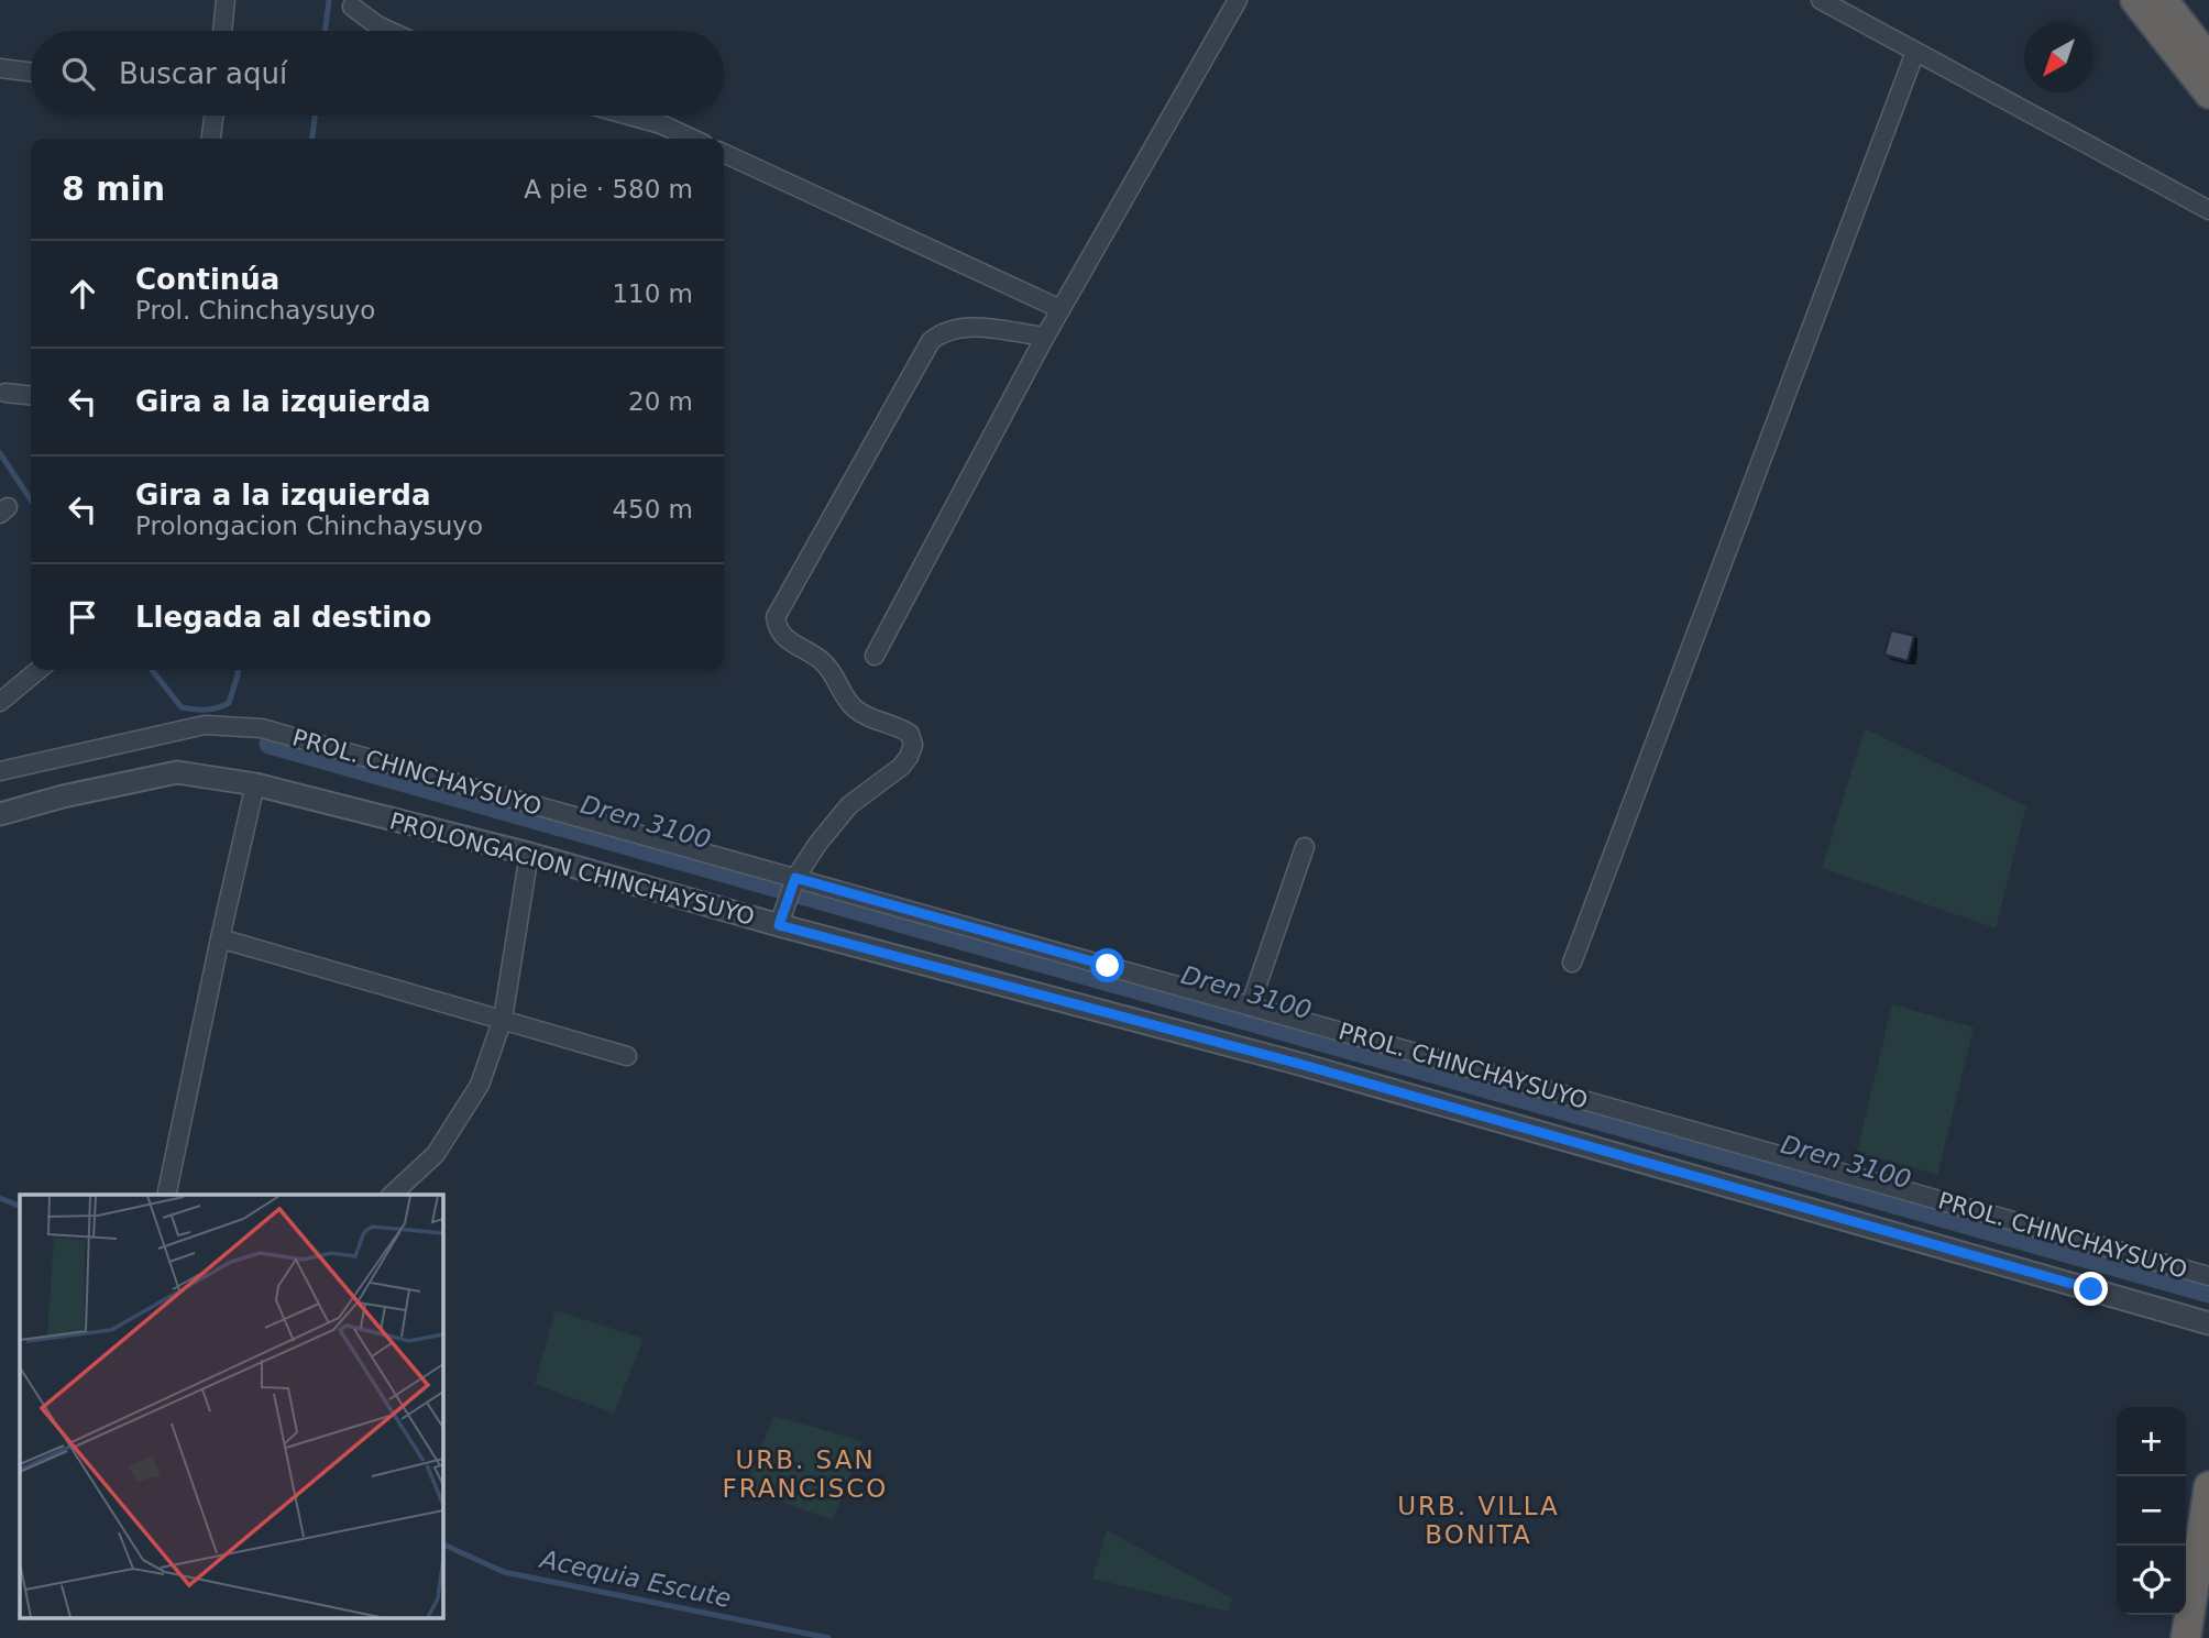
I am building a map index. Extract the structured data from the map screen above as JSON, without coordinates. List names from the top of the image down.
{
  "streets": {
    "street": ["PROL. CHINCHAYSUYO", "PROLONGACION CHINCHAYSUYO"]
  },
  "districts": ["URB. SAN FRANCISCO", "URB. VILLA BONITA"],
  "water": ["Dren 3100", "Acequia Escute"],
  "north": "bottom left",
  "page": {
    "search": "Buscar aquí",
    "heading": ["8 min", "A pie · 580 m"],
    "list": [
      ["Continúa", "Prol. Chinchaysuyo", "110 m"],
      ["Gira a la izquierda", "20 m"],
      ["Gira a la izquierda", "Prolongacion Chinchaysuyo", "450 m"],
      "Llegada al destino"
    ],
    "map_buttons": ["+", "−"]
  }
}
